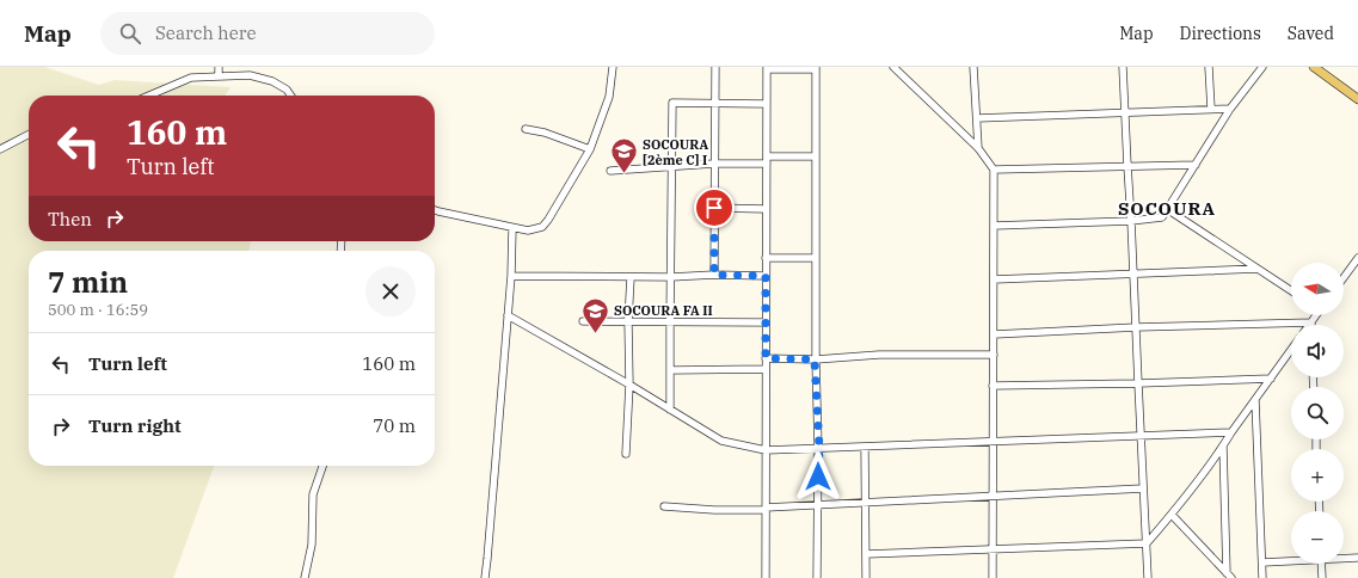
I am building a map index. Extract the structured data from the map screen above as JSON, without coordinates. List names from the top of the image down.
{
  "districts": ["SOCOURA"],
  "places": {
    "school or university": ["SOCOURA [2ème C] I", "SOCOURA FA II"]
  },
  "north": "left",
  "page": {
    "header": "Map",
    "search": "Search here",
    "nav": ["Map", "Directions", "Saved"],
    "turn": ["160 m", "Turn left"],
    "then": "Then",
    "heading": ["7 min", "500 m · 16:59"],
    "map_buttons": ["+", "−"],
    "list": [
      {
        "name": "Turn left",
        "value": "160 m"
      },
      {
        "name": "Turn right",
        "value": "70 m"
      }
    ]
  }
}
